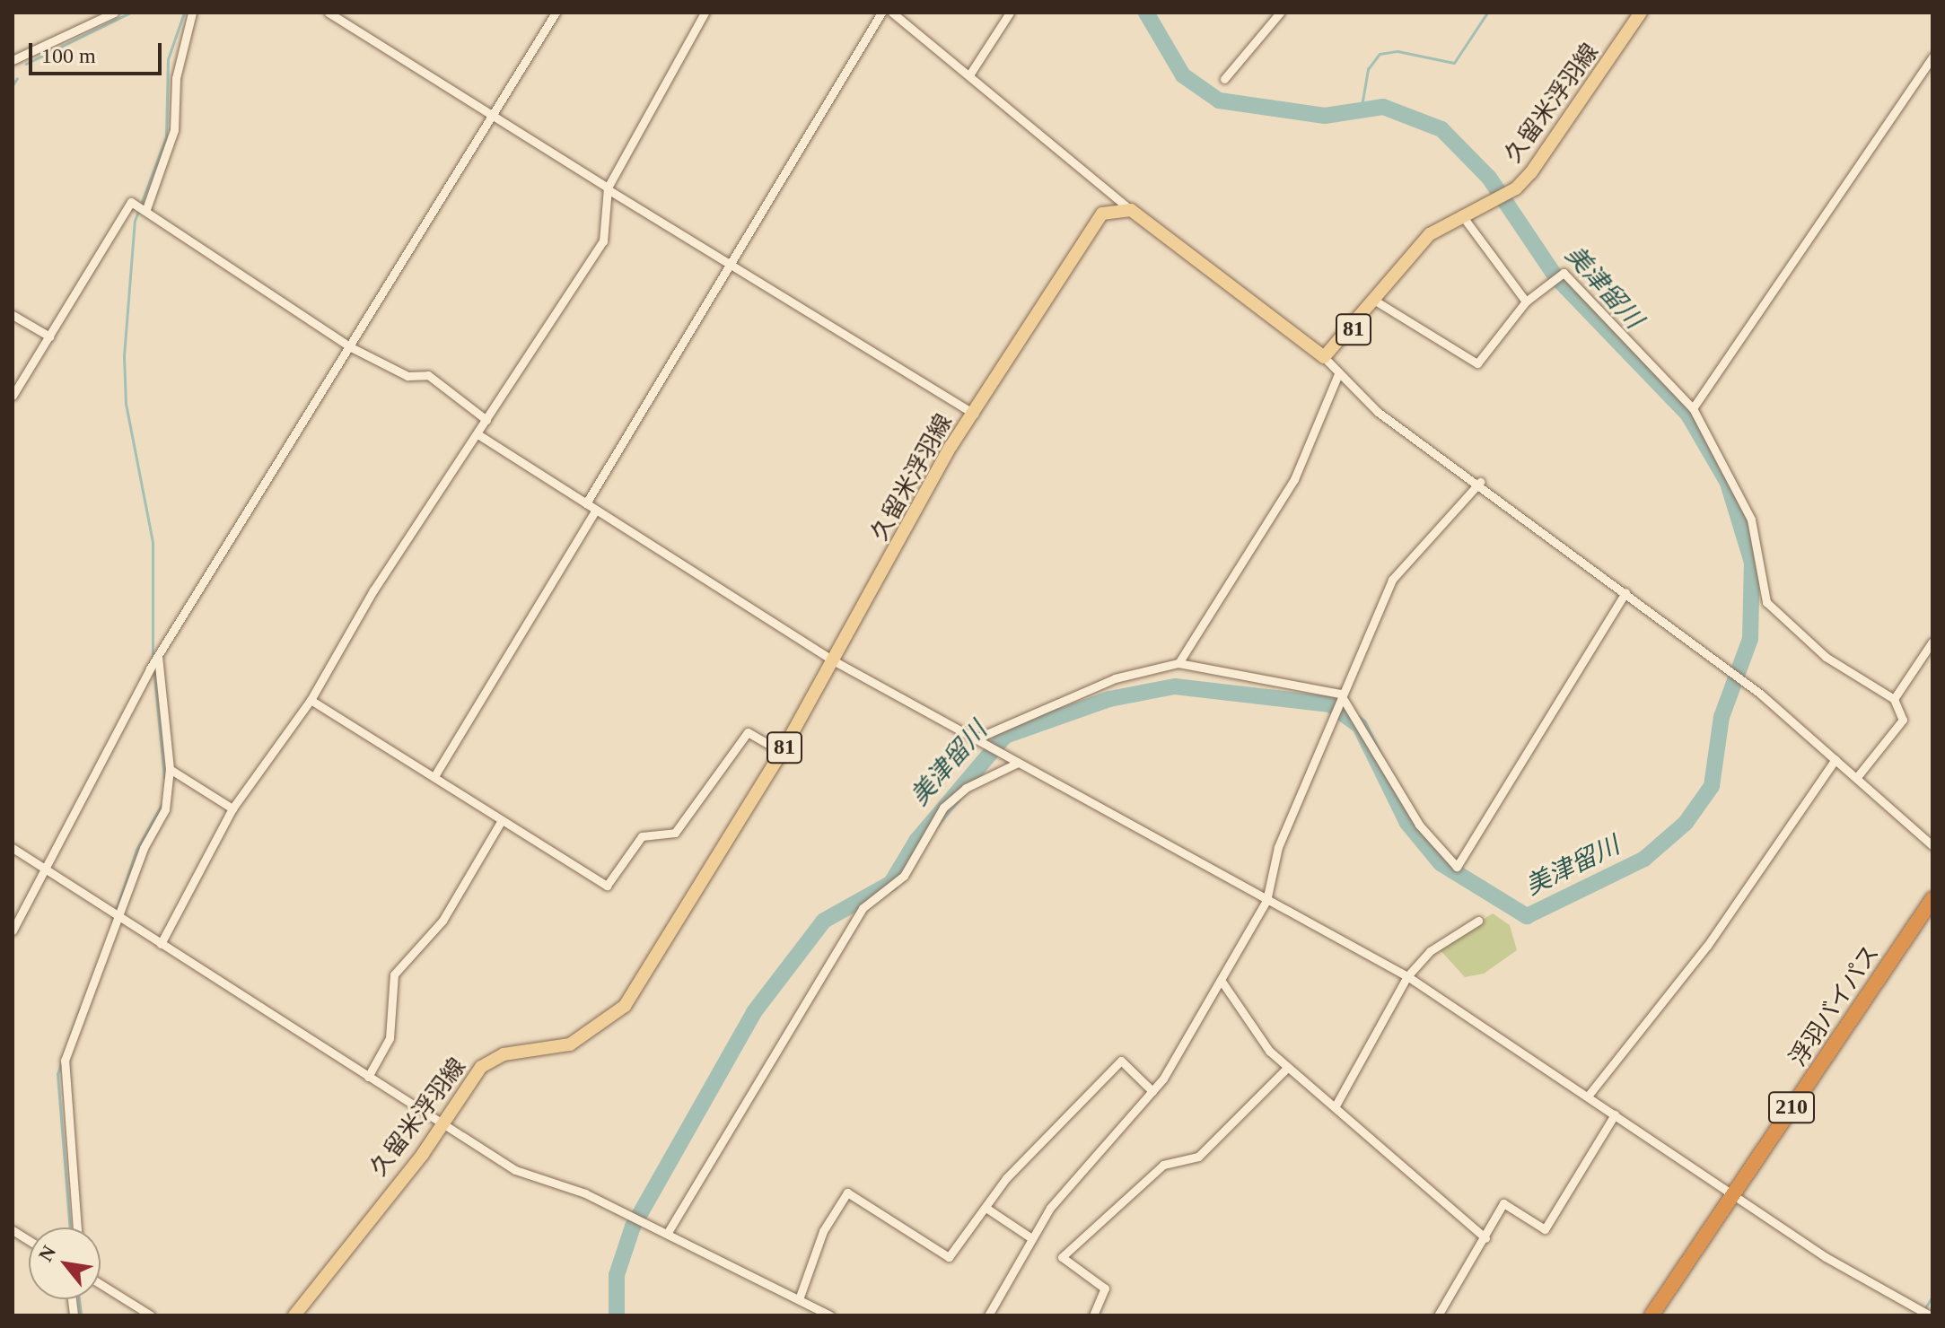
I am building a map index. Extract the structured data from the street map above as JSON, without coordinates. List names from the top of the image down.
{
  "streets": {
    "highway": ["浮羽バイパス", "210"],
    "main road": ["久留米浮羽線", "81"]
  },
  "crossings": [
    ["久留米浮羽線", "81"]
  ],
  "water": ["美津留川"],
  "scale_bar": "100 m",
  "north": "top left"
}
